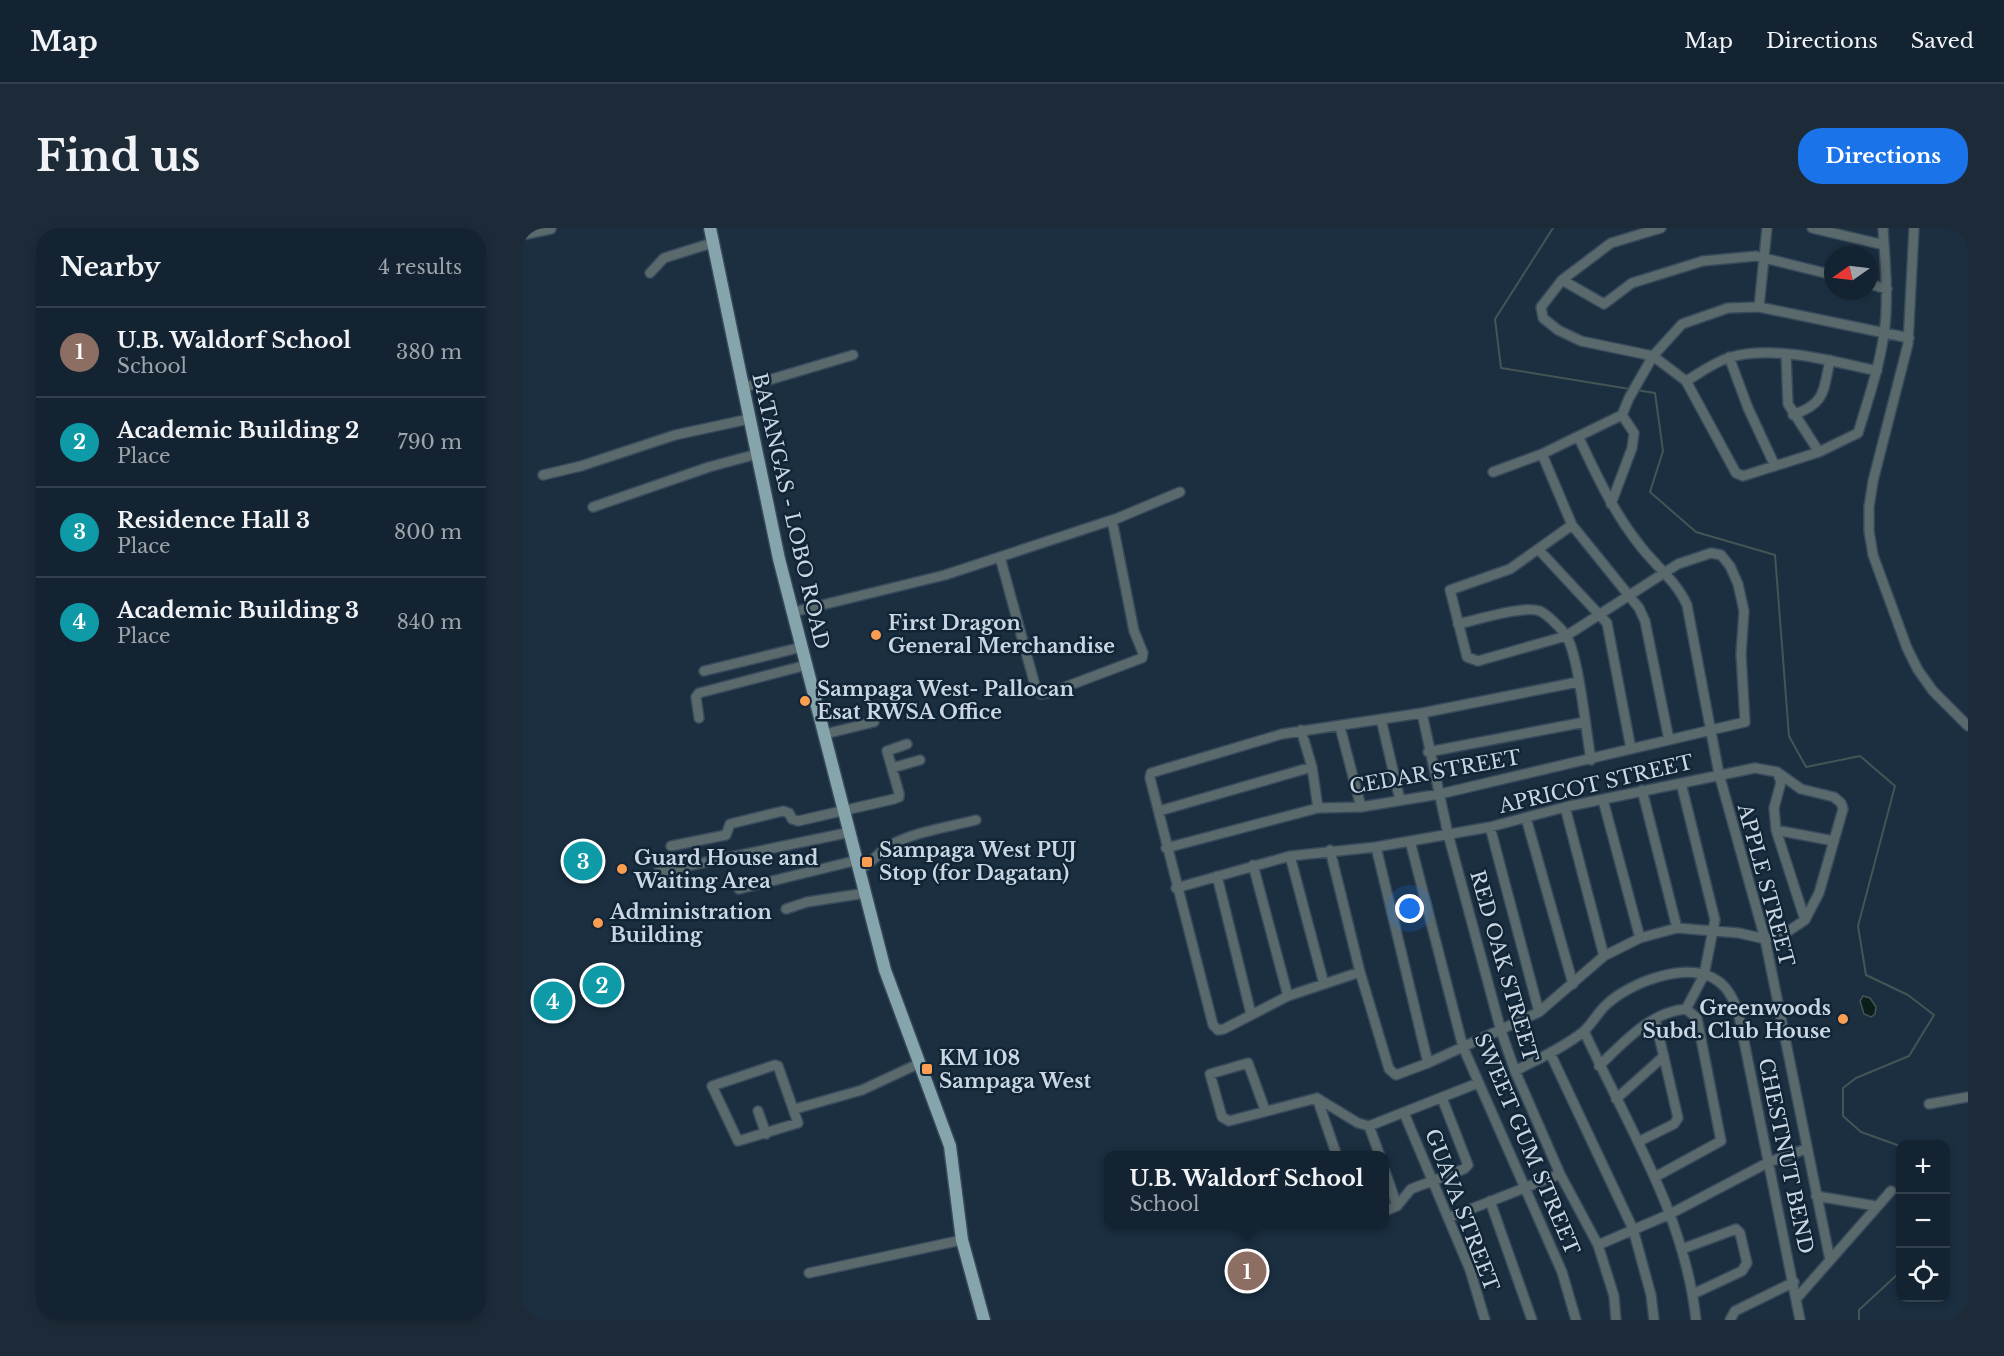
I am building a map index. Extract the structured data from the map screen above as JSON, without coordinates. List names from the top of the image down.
{
  "streets": {
    "main road": ["BATANGAS - LOBO ROAD"],
    "street": [
      "CEDAR STREET",
      "APRICOT STREET",
      "APPLE STREET",
      "RED OAK STREET",
      "SWEET GUM STREET",
      "CHESTNUT BEND",
      "GUAVA STREET"
    ]
  },
  "crossings": [
    ["CEDAR STREET", "APPLE STREET"],
    ["CEDAR STREET", "RED OAK STREET"],
    ["APRICOT STREET", "APPLE STREET"],
    ["APRICOT STREET", "RED OAK STREET"],
    ["APRICOT STREET", "SWEET GUM STREET"],
    ["RED OAK STREET", "CHESTNUT BEND"]
  ],
  "places": {
    "other": [
      "First Dragon General Merchandise",
      "Sampaga West- Pallocan Esat RWSA Office",
      "Guard House and Waiting Area",
      "Administration Building",
      "Greenwoods Subd. Club House"
    ],
    "transit": ["Sampaga West PUJ Stop (for Dagatan)", "KM 108 Sampaga West"]
  },
  "north": "left",
  "page": {
    "header": "Map",
    "nav": ["Map", "Directions", "Saved"],
    "buttons": "Directions",
    "title": "Find us",
    "heading": ["Nearby", "4 results"],
    "list": [
      {
        "mark": "1",
        "name": "U.B. Waldorf School",
        "note": "School",
        "value": "380 m"
      },
      {
        "mark": "2",
        "name": "Academic Building 2",
        "note": "Place",
        "value": "790 m"
      },
      {
        "mark": "3",
        "name": "Residence Hall 3",
        "note": "Place",
        "value": "800 m"
      },
      {
        "mark": "4",
        "name": "Academic Building 3",
        "note": "Place",
        "value": "840 m"
      }
    ],
    "pins": [
      "3",
      "2",
      "4",
      "1"
    ],
    "map_buttons": ["+", "−"],
    "popup": ["U.B. Waldorf School", "School"]
  }
}
